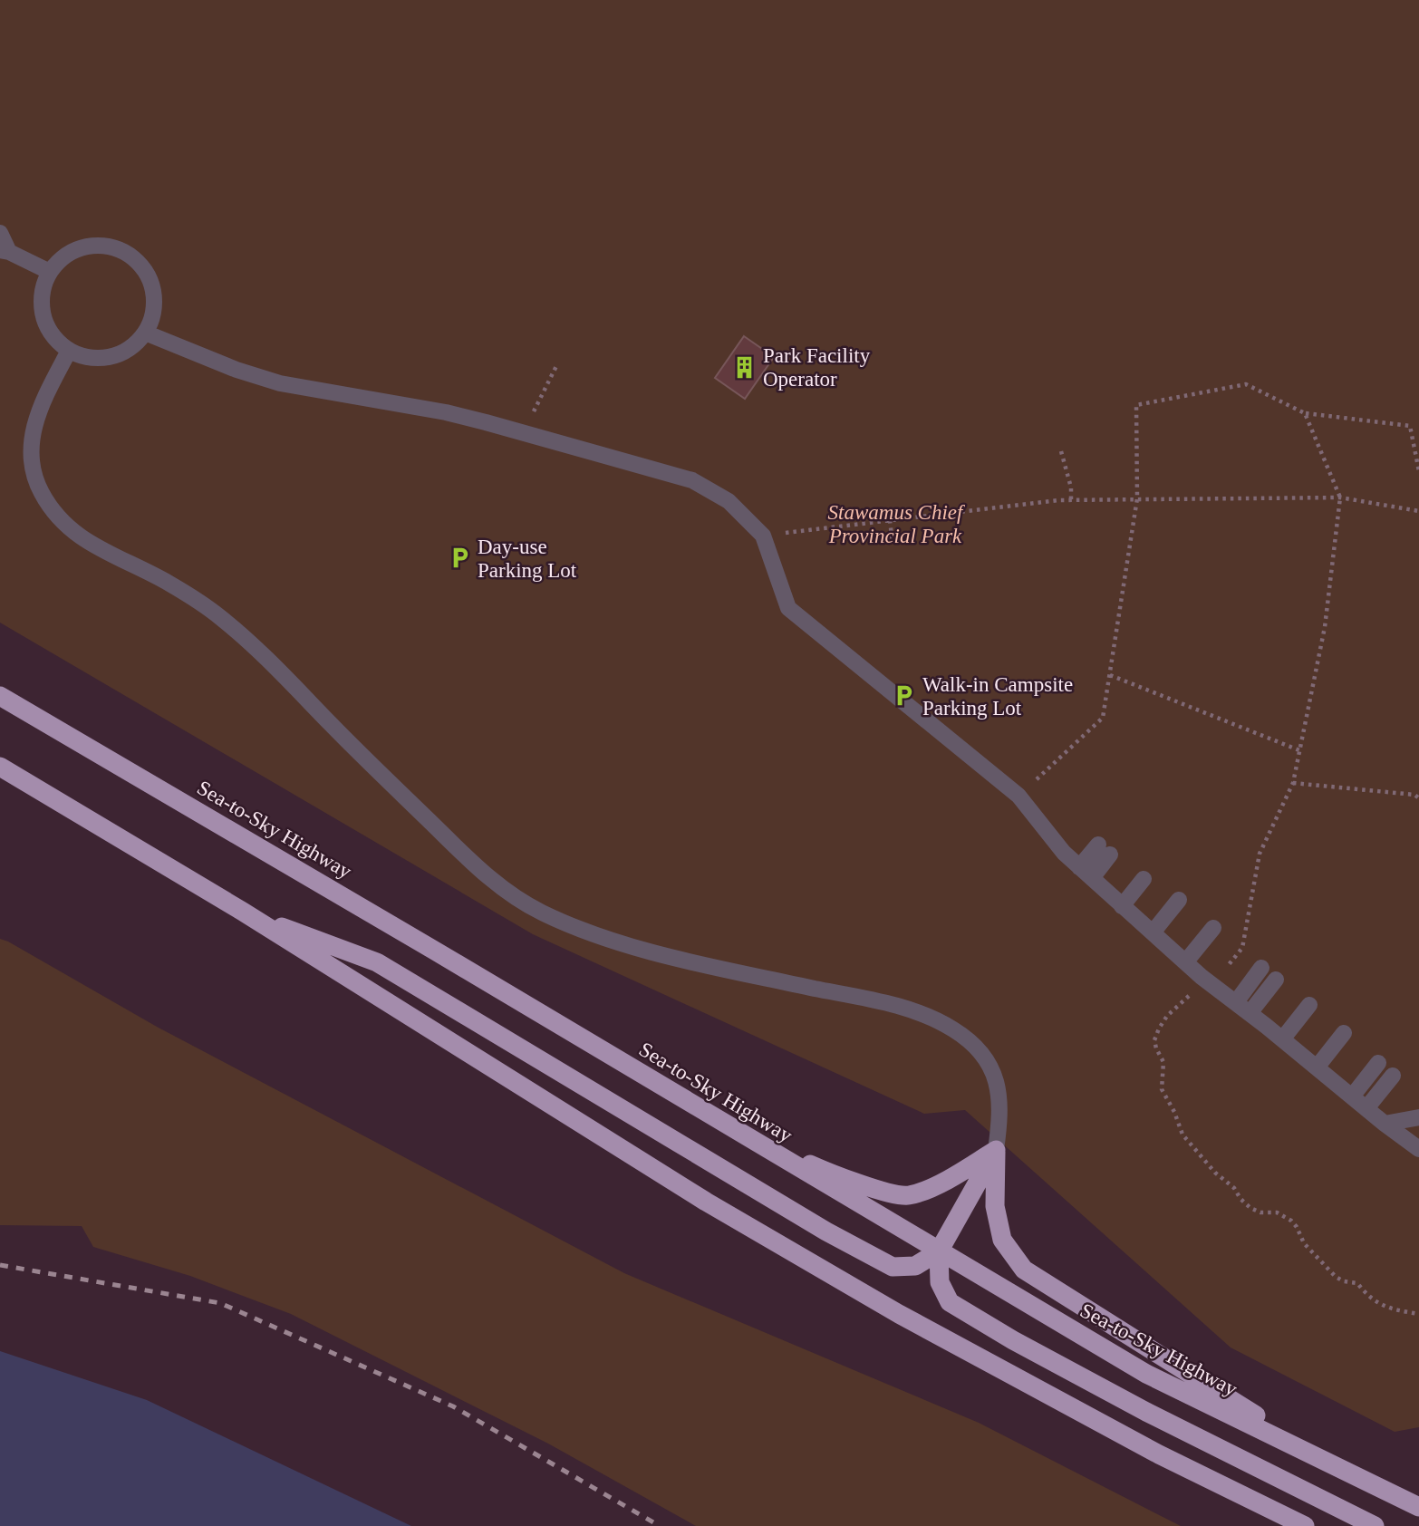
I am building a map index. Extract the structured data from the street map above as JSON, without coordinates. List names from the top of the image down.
{
  "streets": {
    "highway": ["Sea-to-Sky Highway"]
  },
  "parks": ["Stawamus Chief Provincial Park"],
  "places": {
    "building": ["Park Facility Operator"],
    "parking": ["Day-use Parking Lot", "Walk-in Campsite Parking Lot"]
  }
}
